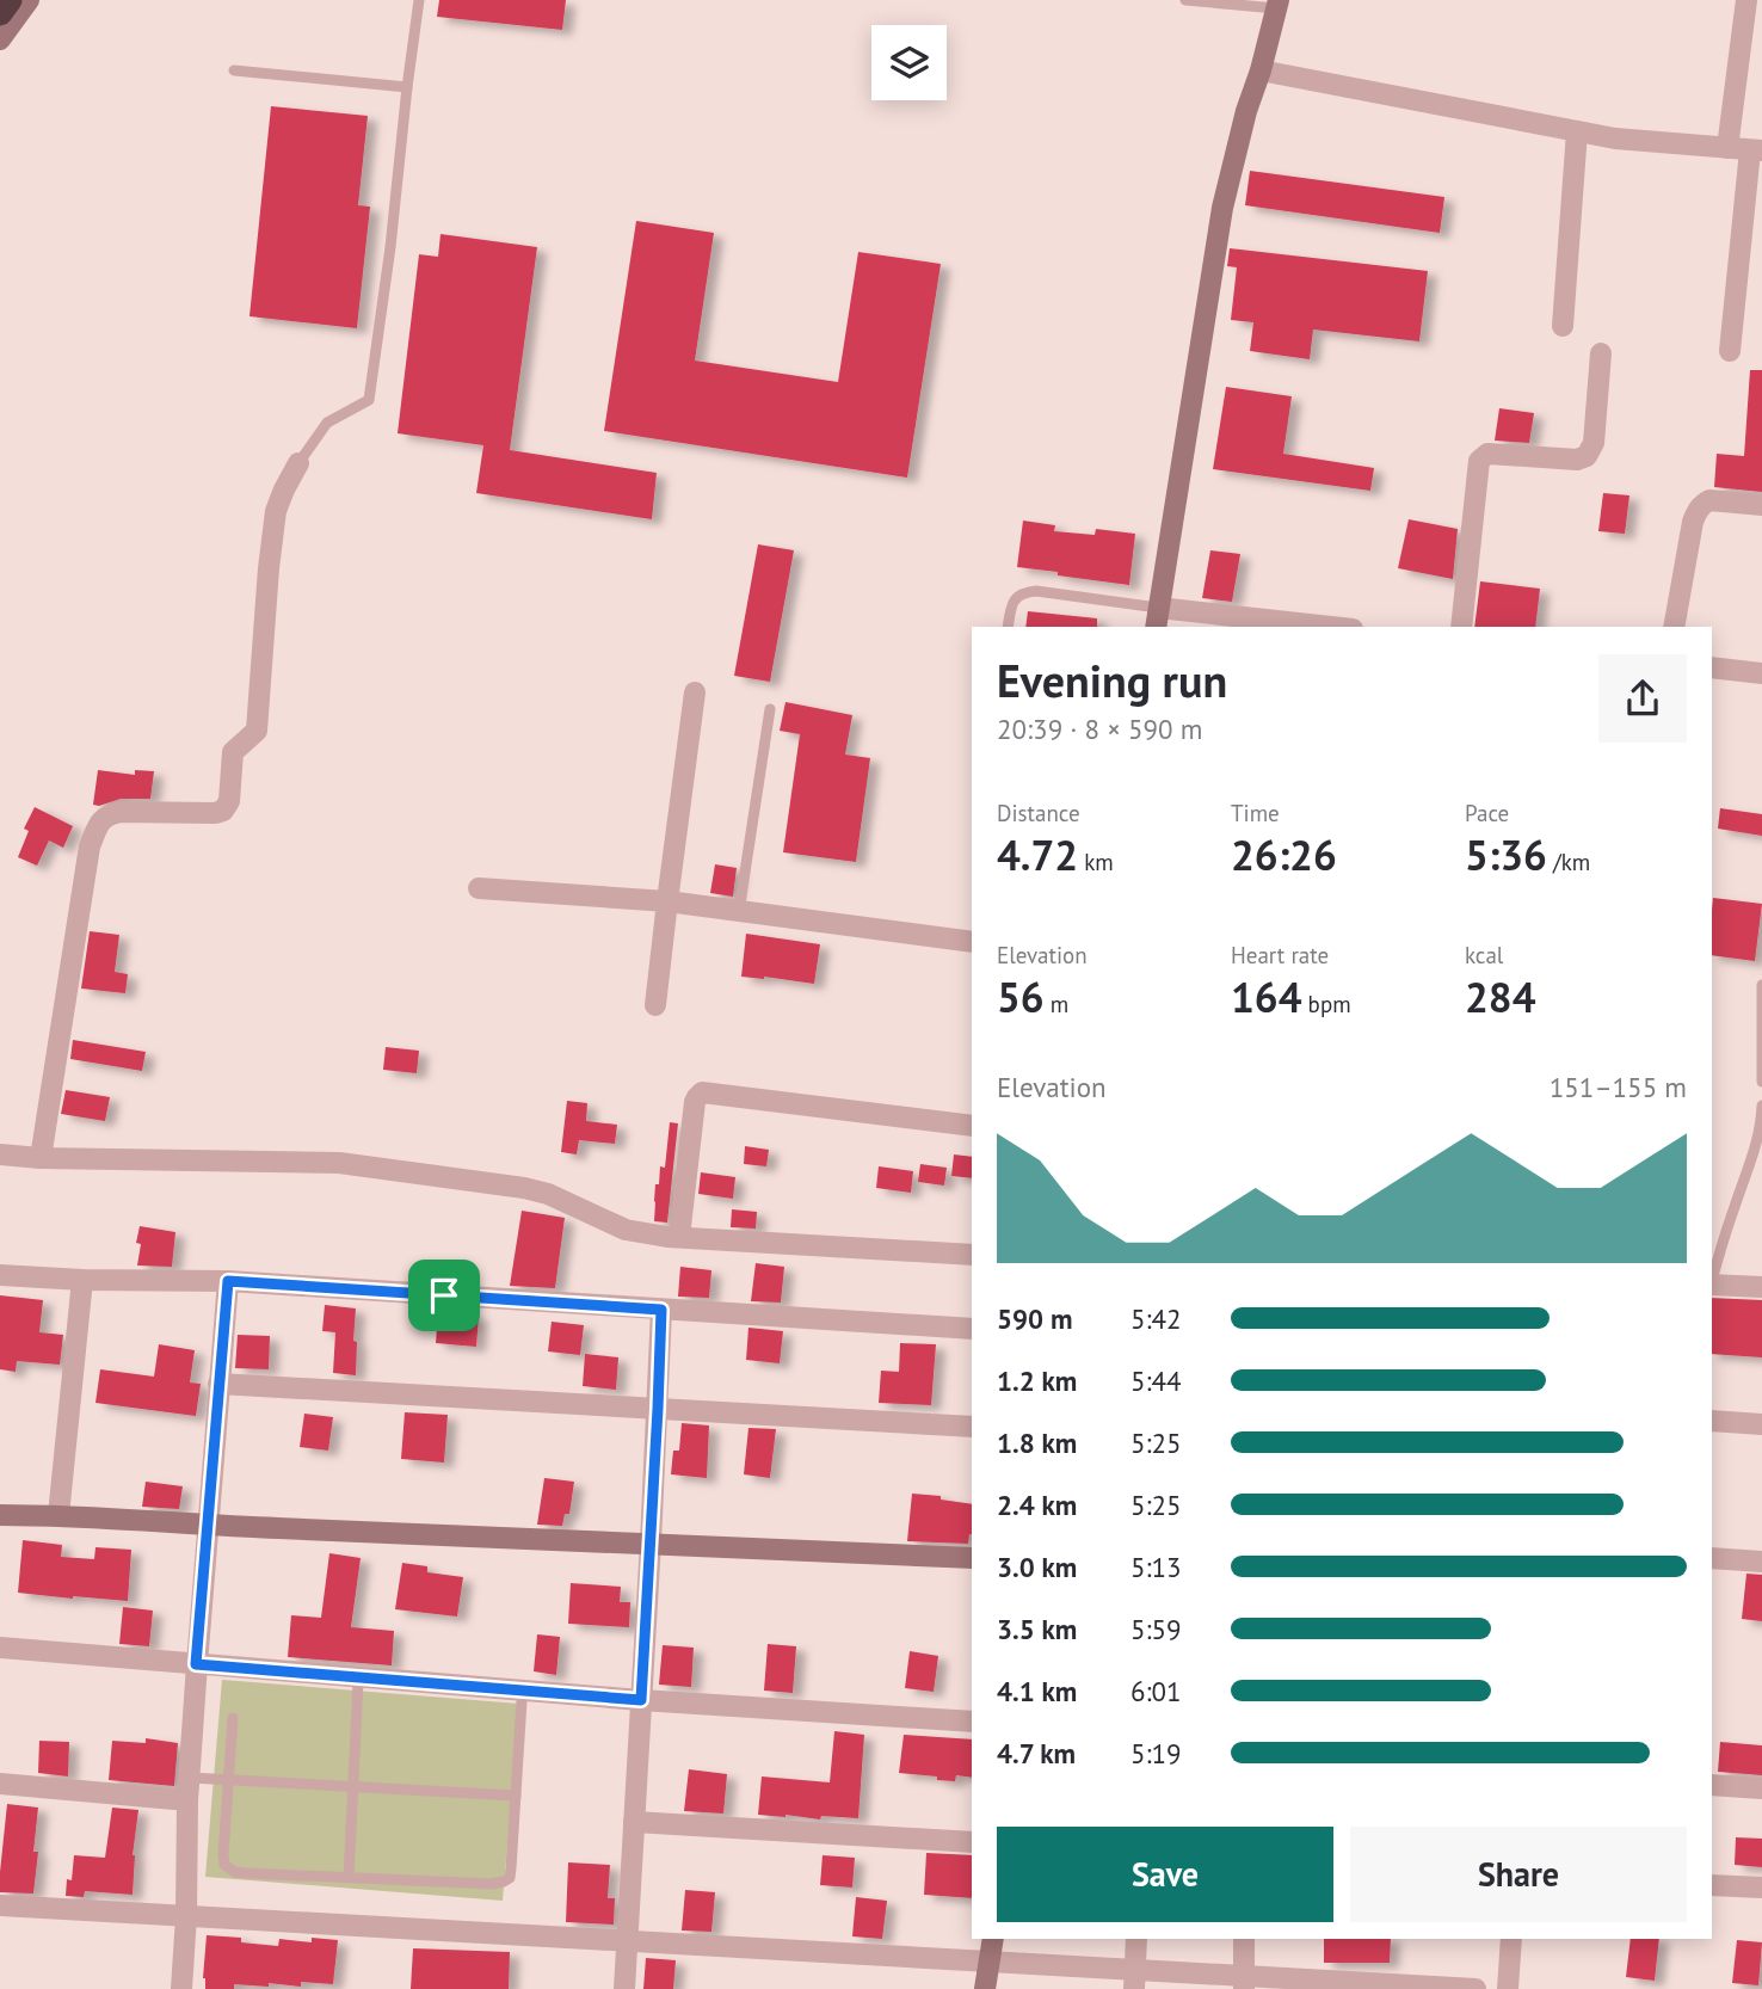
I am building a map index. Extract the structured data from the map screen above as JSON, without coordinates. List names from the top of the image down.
{
  "page": {
    "heading": ["Evening run", "20:39 · 8 × 590 m"],
    "stats": [
      ["Distance", "4.72 km"],
      ["Time", "26:26"],
      ["Pace", "5:36 /km"],
      ["Elevation", "56 m"],
      ["Heart rate", "164 bpm"],
      ["kcal", "284"]
    ],
    "chart": ["Elevation", "151–155 m"],
    "list": [
      {
        "name": "590 m",
        "note": "5:42"
      },
      {
        "name": "1.2 km",
        "note": "5:44"
      },
      {
        "name": "1.8 km",
        "note": "5:25"
      },
      {
        "name": "2.4 km",
        "note": "5:25"
      },
      {
        "name": "3.0 km",
        "note": "5:13"
      },
      {
        "name": "3.5 km",
        "note": "5:59"
      },
      {
        "name": "4.1 km",
        "note": "6:01"
      },
      {
        "name": "4.7 km",
        "note": "5:19"
      }
    ],
    "buttons": ["Save", "Share"]
  }
}
